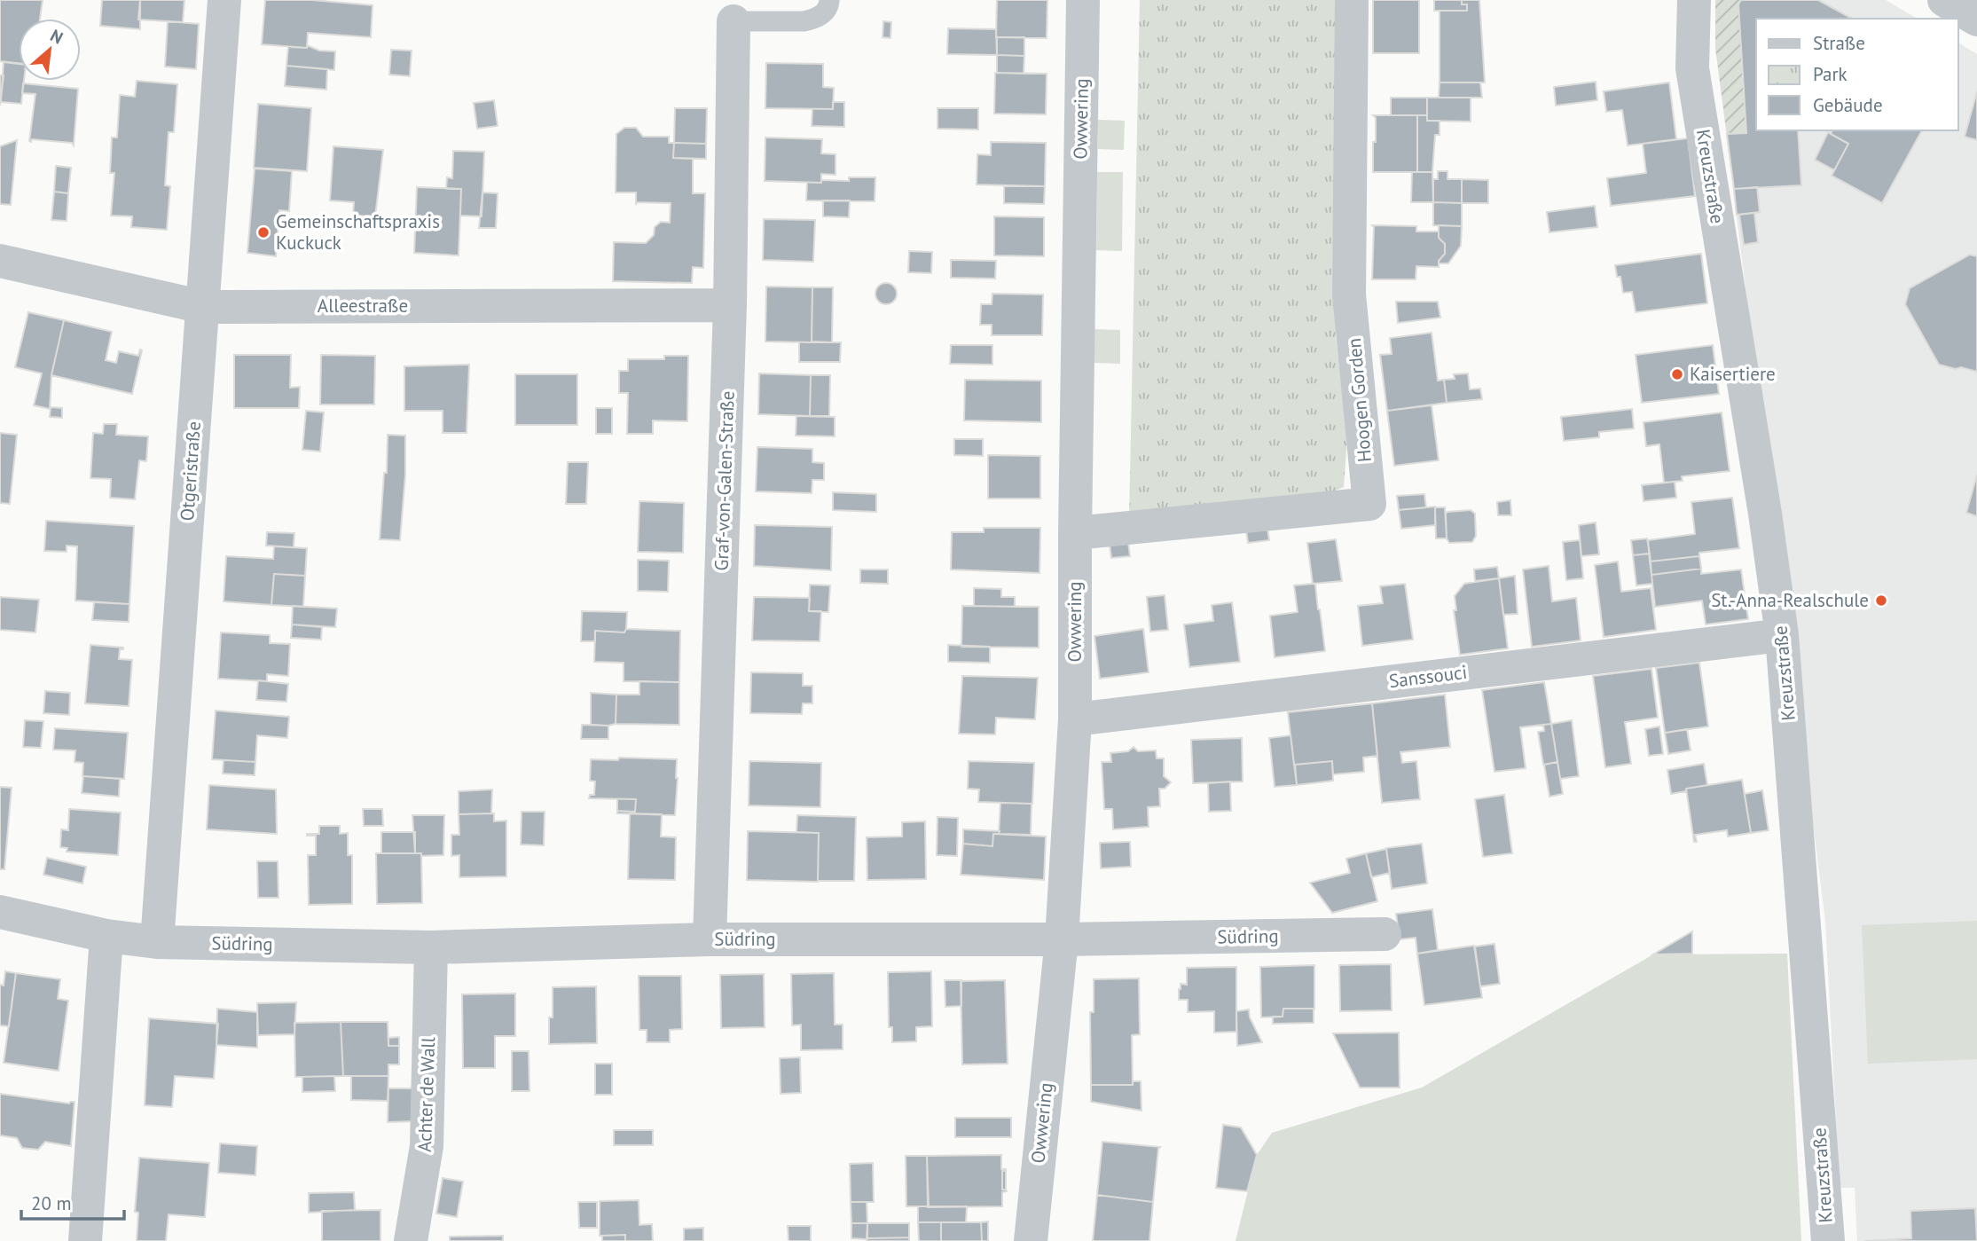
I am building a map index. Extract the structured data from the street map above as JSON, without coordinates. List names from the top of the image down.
{
  "streets": {
    "street": [
      "Owwering",
      "Kreuzstraße",
      "Alleestraße",
      "Hoogen Gorden",
      "Otgeristraße",
      "Graf-von-Galen-Straße",
      "Sanssouci",
      "Südring",
      "Achter de Wall"
    ]
  },
  "crossings": [
    ["Owwering", "Hoogen Gorden"],
    ["Owwering", "Sanssouci"],
    ["Owwering", "Südring"],
    ["Kreuzstraße", "Sanssouci"],
    ["Alleestraße", "Otgeristraße"],
    ["Alleestraße", "Graf-von-Galen-Straße"],
    ["Otgeristraße", "Südring"],
    ["Graf-von-Galen-Straße", "Südring"],
    ["Südring", "Achter de Wall"]
  ],
  "places": ["Gemeinschaftspraxis Kuckuck", "Kaisertiere", "St.-Anna-Realschule"],
  "legend": ["Straße", "Park", "Gebäude"],
  "scale_bar": "20 m",
  "north": "top right"
}
